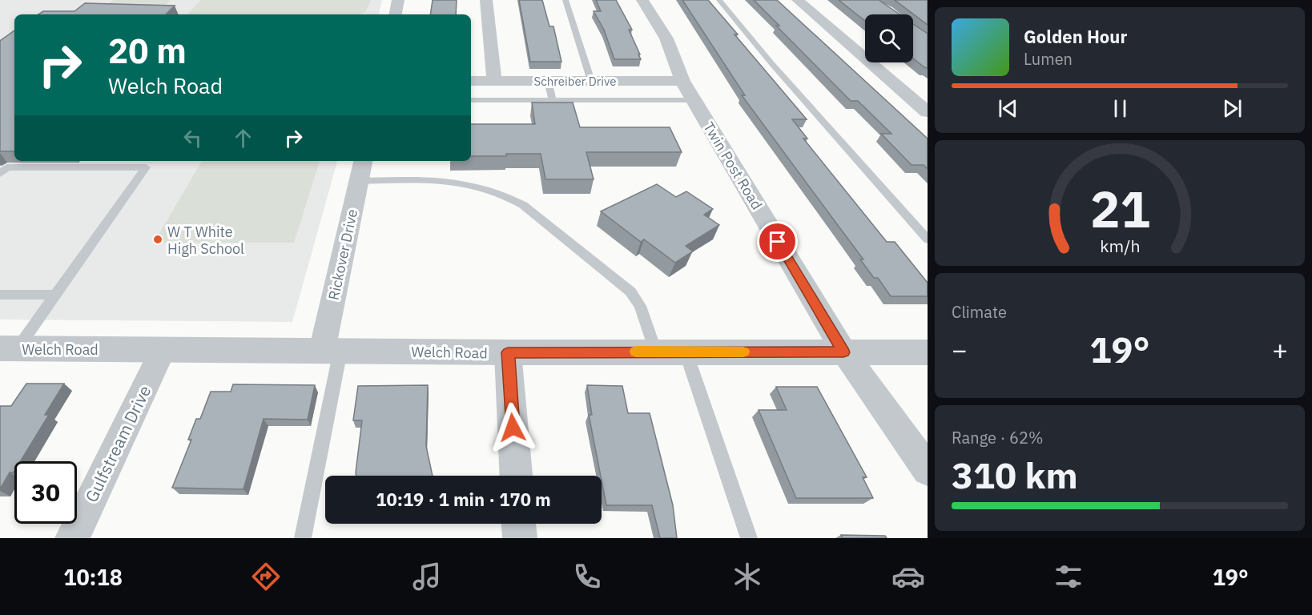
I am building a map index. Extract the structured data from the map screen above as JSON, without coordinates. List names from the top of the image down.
{
  "streets": {
    "street": [
      "Schreiber Drive",
      "Twin Post Road",
      "Rickover Drive",
      "Welch Road",
      "Gulfstream Drive"
    ]
  },
  "crossings": [
    ["Schreiber Drive", "Twin Post Road"],
    ["Twin Post Road", "Welch Road"],
    ["Rickover Drive", "Welch Road"],
    ["Welch Road", "Gulfstream Drive"]
  ],
  "places": ["W T White High School"],
  "page": {
    "turn": ["20 m", "Welch Road"],
    "song": ["Golden Hour", "Lumen"],
    "tile": [
      "Climate",
      ["Range · 62%", "310 km"]
    ],
    "heat": ["−", "19°", "+"],
    "limit": "30",
    "trip": "10:19 · 1 min · 170 m",
    "tabs": ["10:18", "19°"],
    "gauge": ["21", "km/h"]
  }
}
